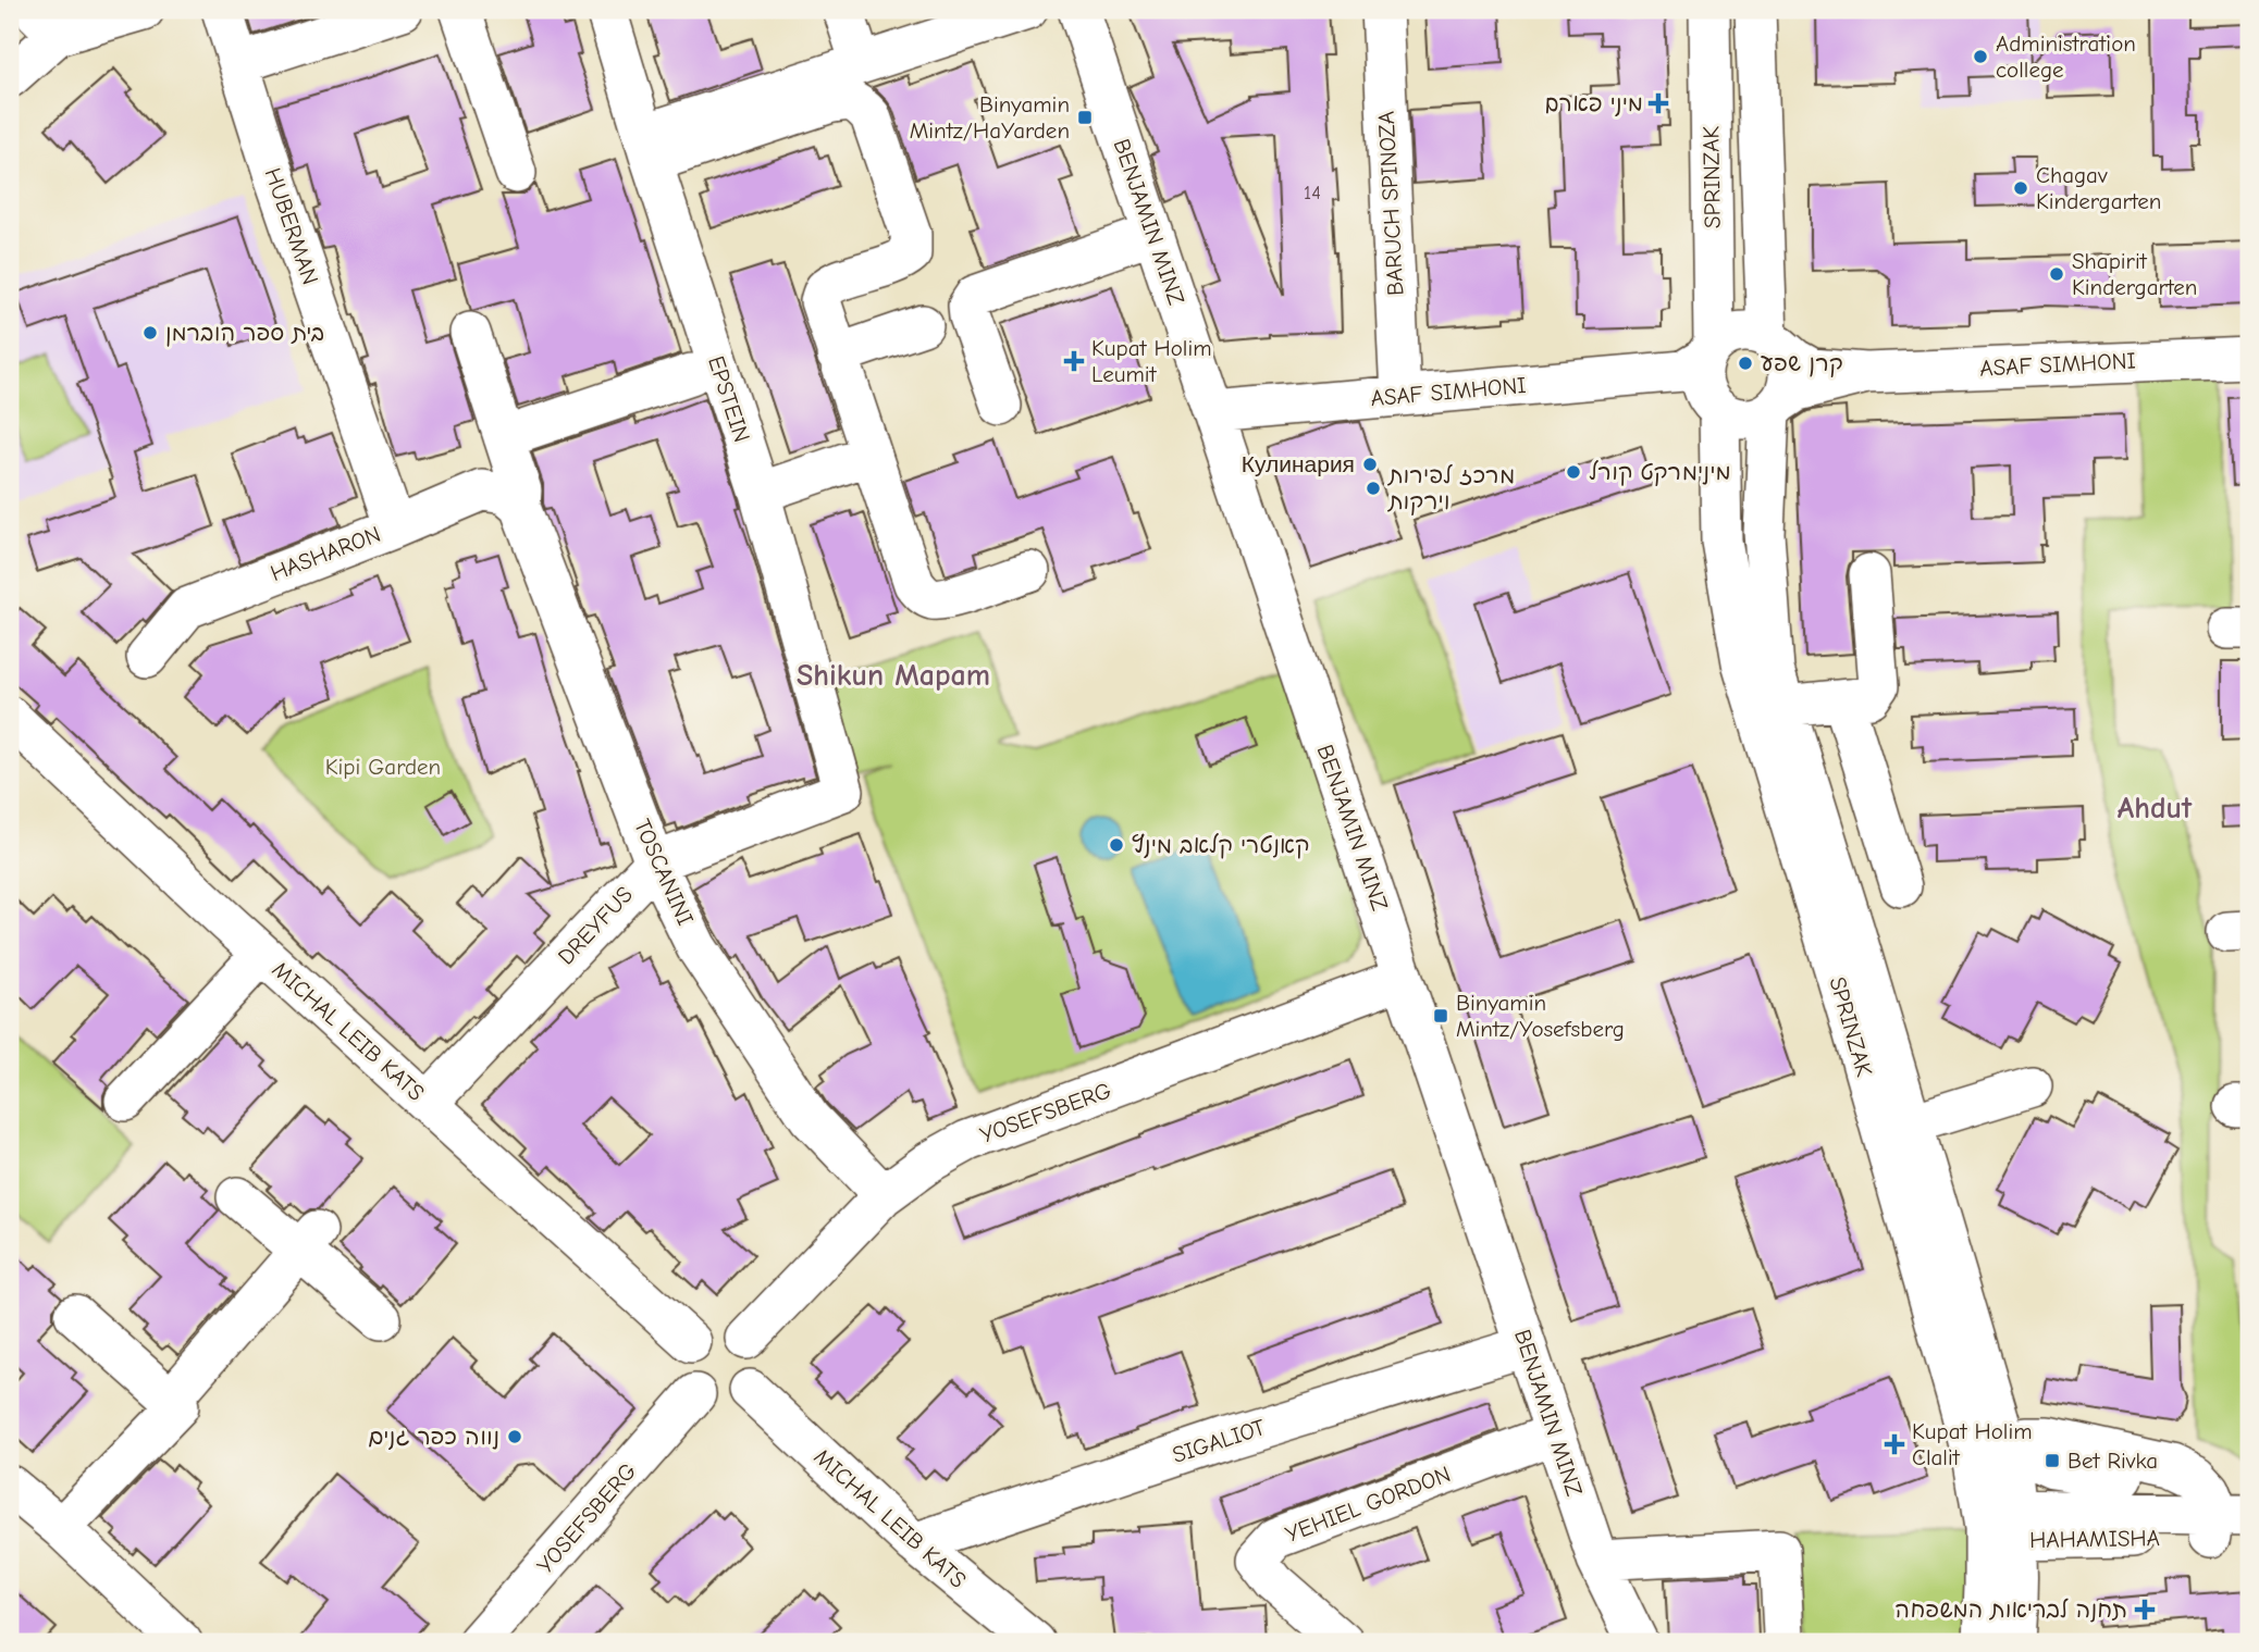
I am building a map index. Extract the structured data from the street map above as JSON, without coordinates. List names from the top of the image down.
{
  "streets": {
    "street": [
      "SPRINZAK",
      "BARUCH SPINOZA",
      "BENJAMIN MINZ",
      "HUBERMAN",
      "ASAF SIMHONI",
      "EPSTEIN",
      "HASHARON",
      "TOSCANINI",
      "DREYFUS",
      "MICHAL LEIB KATS",
      "YOSEFSBERG",
      "SIGALIOT",
      "YEHIEL GORDON",
      "HAHAMISHA"
    ]
  },
  "crossings": [
    ["SPRINZAK", "ASAF SIMHONI"],
    ["SPRINZAK", "HAHAMISHA"],
    ["BARUCH SPINOZA", "ASAF SIMHONI"],
    ["BENJAMIN MINZ", "ASAF SIMHONI"],
    ["BENJAMIN MINZ", "YOSEFSBERG"],
    ["BENJAMIN MINZ", "SIGALIOT"],
    ["BENJAMIN MINZ", "YEHIEL GORDON"],
    ["HUBERMAN", "HASHARON"],
    ["EPSTEIN", "DREYFUS"],
    ["HASHARON", "TOSCANINI"],
    ["TOSCANINI", "DREYFUS"],
    ["TOSCANINI", "YOSEFSBERG"],
    ["DREYFUS", "MICHAL LEIB KATS"],
    ["MICHAL LEIB KATS", "YOSEFSBERG"],
    ["MICHAL LEIB KATS", "SIGALIOT"]
  ],
  "districts": ["Shikun Mapam", "Ahdut"],
  "parks": ["Kipi Garden"],
  "places": {
    "other": [
      "Administration college",
      "Chagav Kindergarten",
      "Shapirit Kindergarten",
      "בית ספר הוברמן",
      "קרן שפע",
      "Кулинария",
      "מינימרקט קורל",
      "מרכז לפירות וירקות",
      "קאנטרי קלאב מינץ",
      "נווה כפר גנים"
    ],
    "health": [
      "מיני פארם",
      "Kupat Holim Leumit",
      "Kupat Holim Clalit",
      "תחנה לבריאות המשפחה"
    ],
    "transit": ["Binyamin Mintz/HaYarden", "Binyamin Mintz/Yosefsberg", "Bet Rivka"]
  },
  "house_numbers": ["14"]
}
